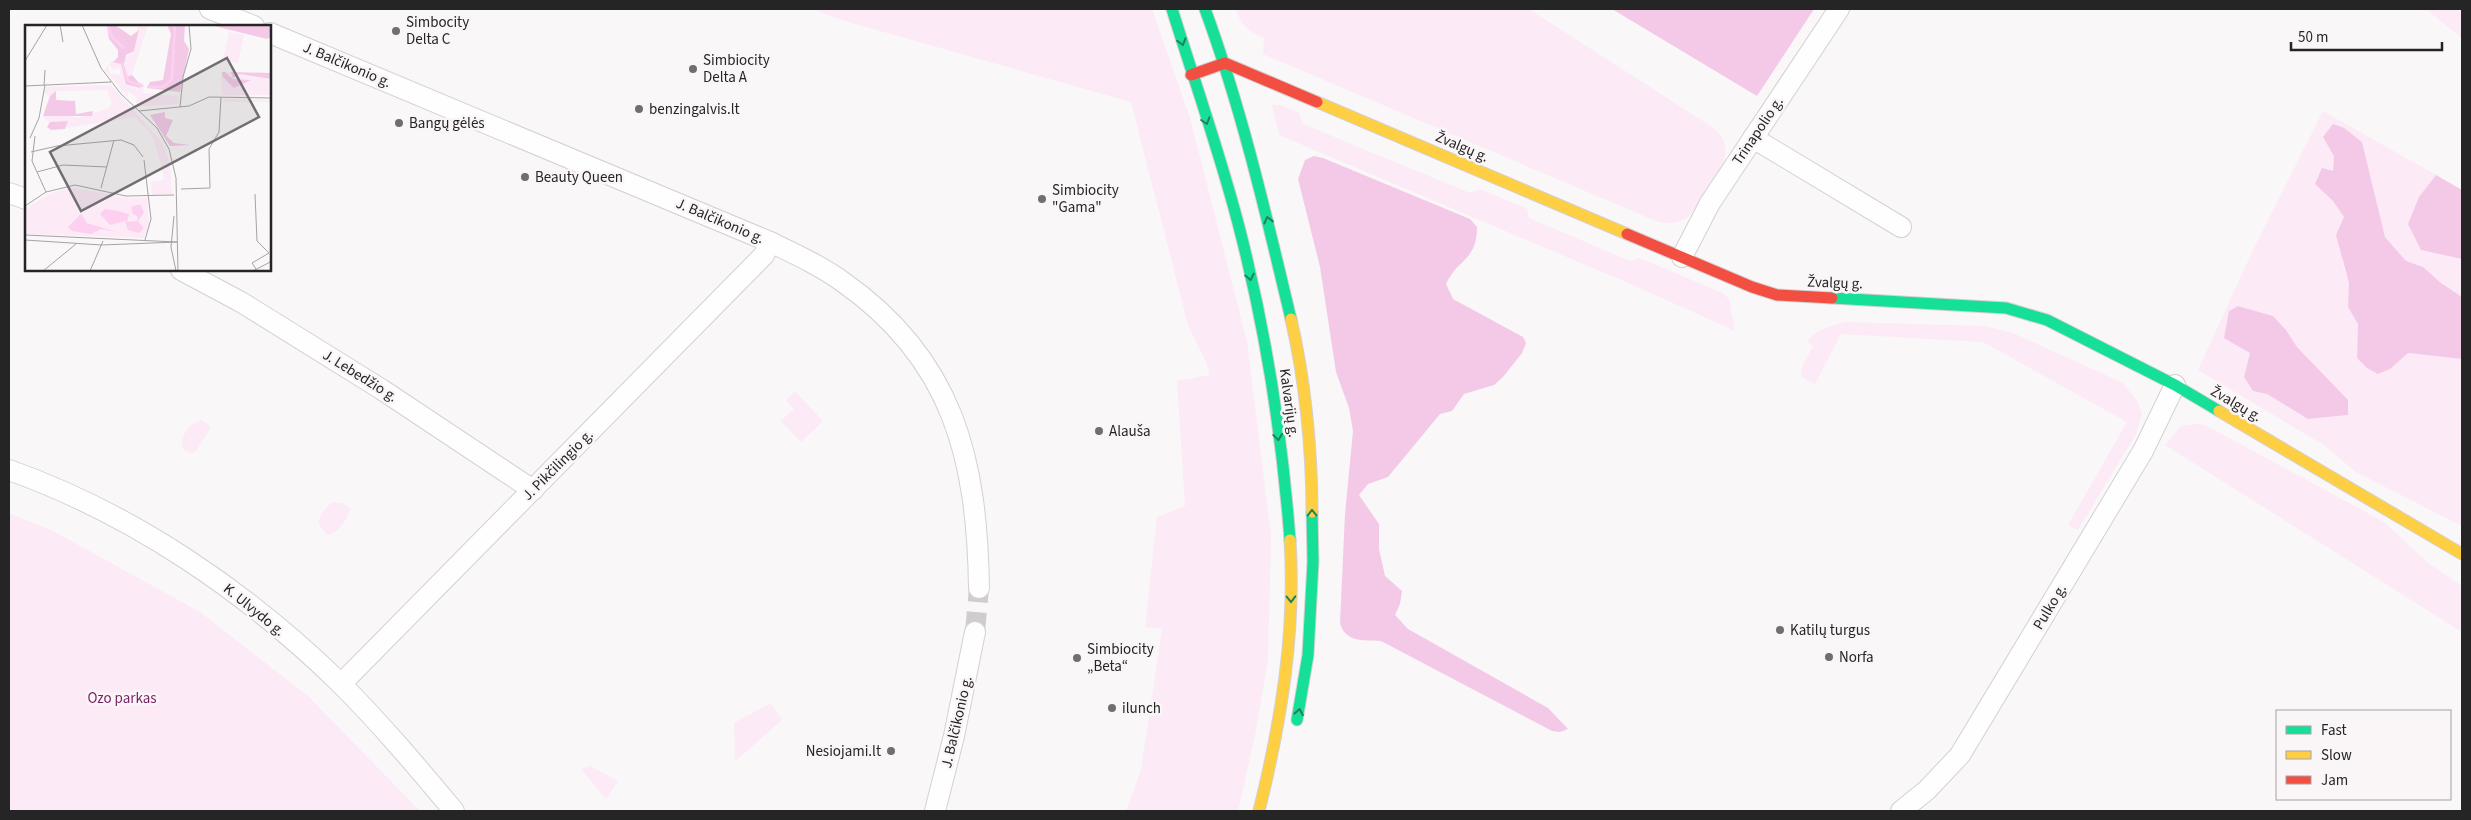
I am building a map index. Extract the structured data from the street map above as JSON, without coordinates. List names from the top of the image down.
{
  "streets": {
    "main road": ["Žvalgų g.", "Kalvarijų g."],
    "street": [
      "J. Balčikonio g.",
      "Trinapolio g.",
      "J. Lebedžio g.",
      "J. Pikčilingio g.",
      "Pulko g.",
      "K. Ulvydo g."
    ]
  },
  "crossings": [
    ["J. Balčikonio g.", "J. Pikčilingio g."],
    ["Trinapolio g.", "Žvalgų g."],
    ["Žvalgų g.", "Kalvarijų g."],
    ["Žvalgų g.", "Pulko g."],
    ["J. Lebedžio g.", "J. Pikčilingio g."],
    ["J. Pikčilingio g.", "K. Ulvydo g."]
  ],
  "parks": ["Ozo parkas"],
  "places": [
    "Simbocity Delta C",
    "Simbiocity Delta A",
    "benzingalvis.lt",
    "Bangų gėlės",
    "Beauty Queen",
    "Simbiocity \"Gama\"",
    "Alauša",
    "Katilų turgus",
    "Norfa",
    "Simbiocity „Beta“",
    "ilunch",
    "Nesiojami.lt"
  ],
  "legend": ["Fast", "Slow", "Jam"],
  "scale_bar": "50 m"
}
